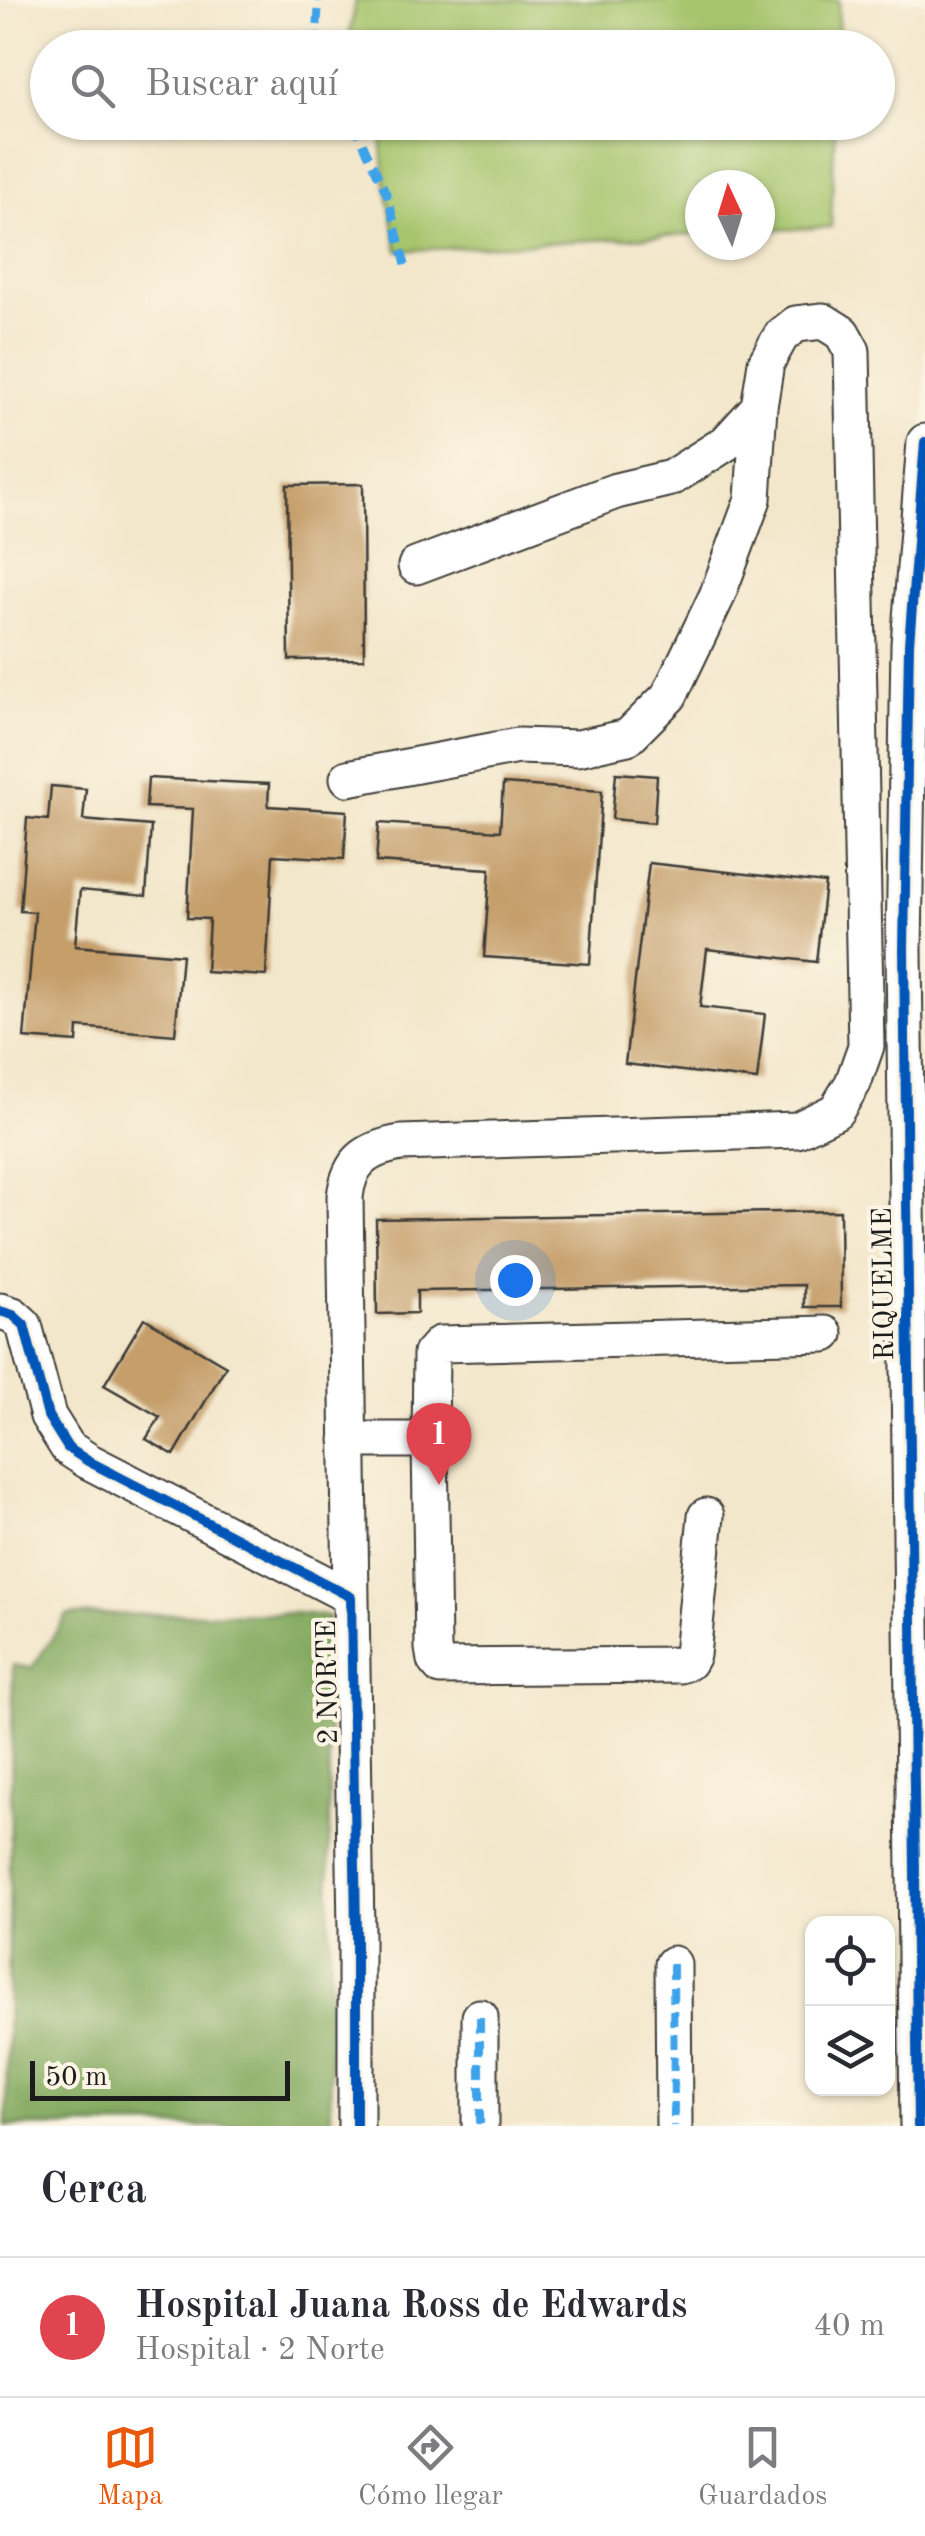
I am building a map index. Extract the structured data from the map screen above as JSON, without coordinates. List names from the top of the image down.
{
  "streets": {
    "street": ["RIQUELME", "2 NORTE"]
  },
  "scale_bar": "50 m",
  "north": "top",
  "page": {
    "search": "Buscar aquí",
    "pins": "1",
    "scale": "50 m",
    "heading": "Cerca",
    "list": [
      {
        "mark": "1",
        "name": "Hospital Juana Ross de Edwards",
        "note": "Hospital · 2 Norte",
        "value": "40 m"
      }
    ],
    "nav": ["Mapa", "Cómo llegar", "Guardados"]
  }
}
